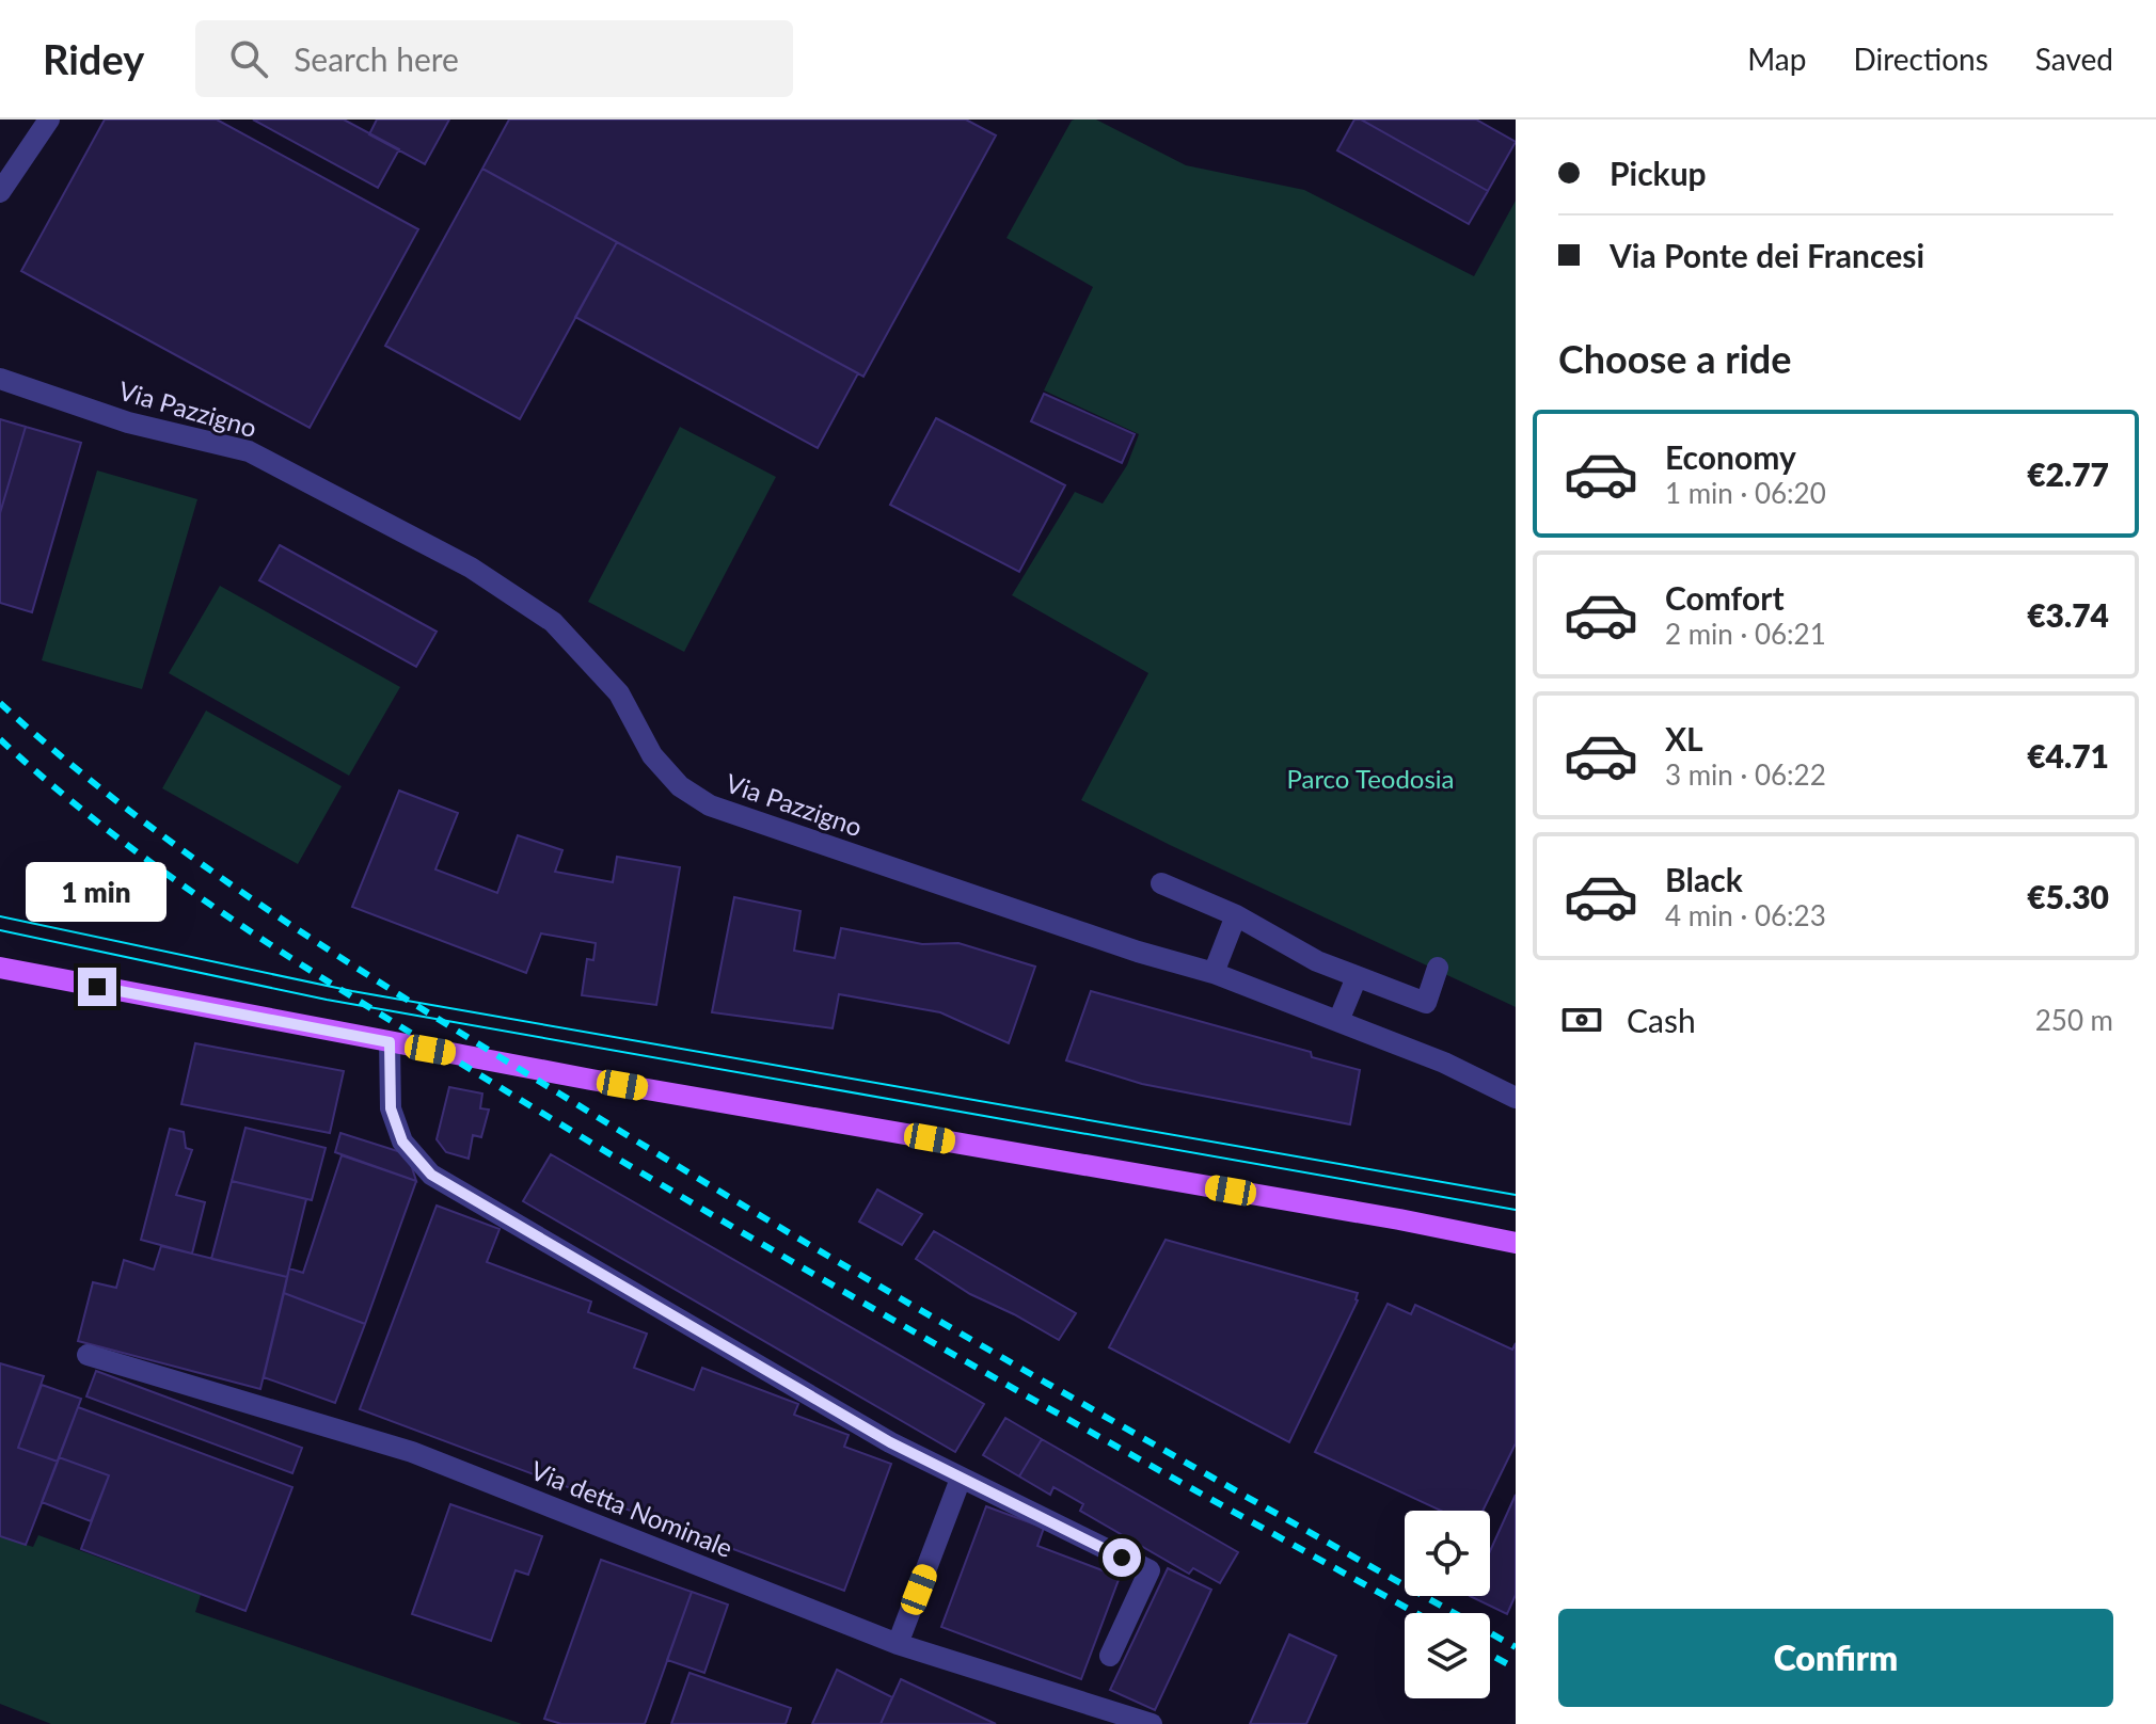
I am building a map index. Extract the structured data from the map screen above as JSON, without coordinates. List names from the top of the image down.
{
  "streets": {
    "street": ["Via Pazzigno", "Via detta Nominale"]
  },
  "parks": ["Parco Teodosia"],
  "page": {
    "header": "Ridey",
    "search": "Search here",
    "nav": ["Map", "Directions", "Saved"],
    "banner": ["Pickup", "Via Ponte dei Francesi"],
    "heading": "Choose a ride",
    "list": [
      {
        "name": "Economy",
        "note": "1 min · 06:20",
        "value": "€2.77"
      },
      {
        "name": "Comfort",
        "note": "2 min · 06:21",
        "value": "€3.74"
      },
      {
        "name": "XL",
        "note": "3 min · 06:22",
        "value": "€4.71"
      },
      {
        "name": "Black",
        "note": "4 min · 06:23",
        "value": "€5.30"
      }
    ],
    "bubble": "1 min",
    "pay": ["Cash", "250 m"],
    "buttons": "Confirm"
  }
}
